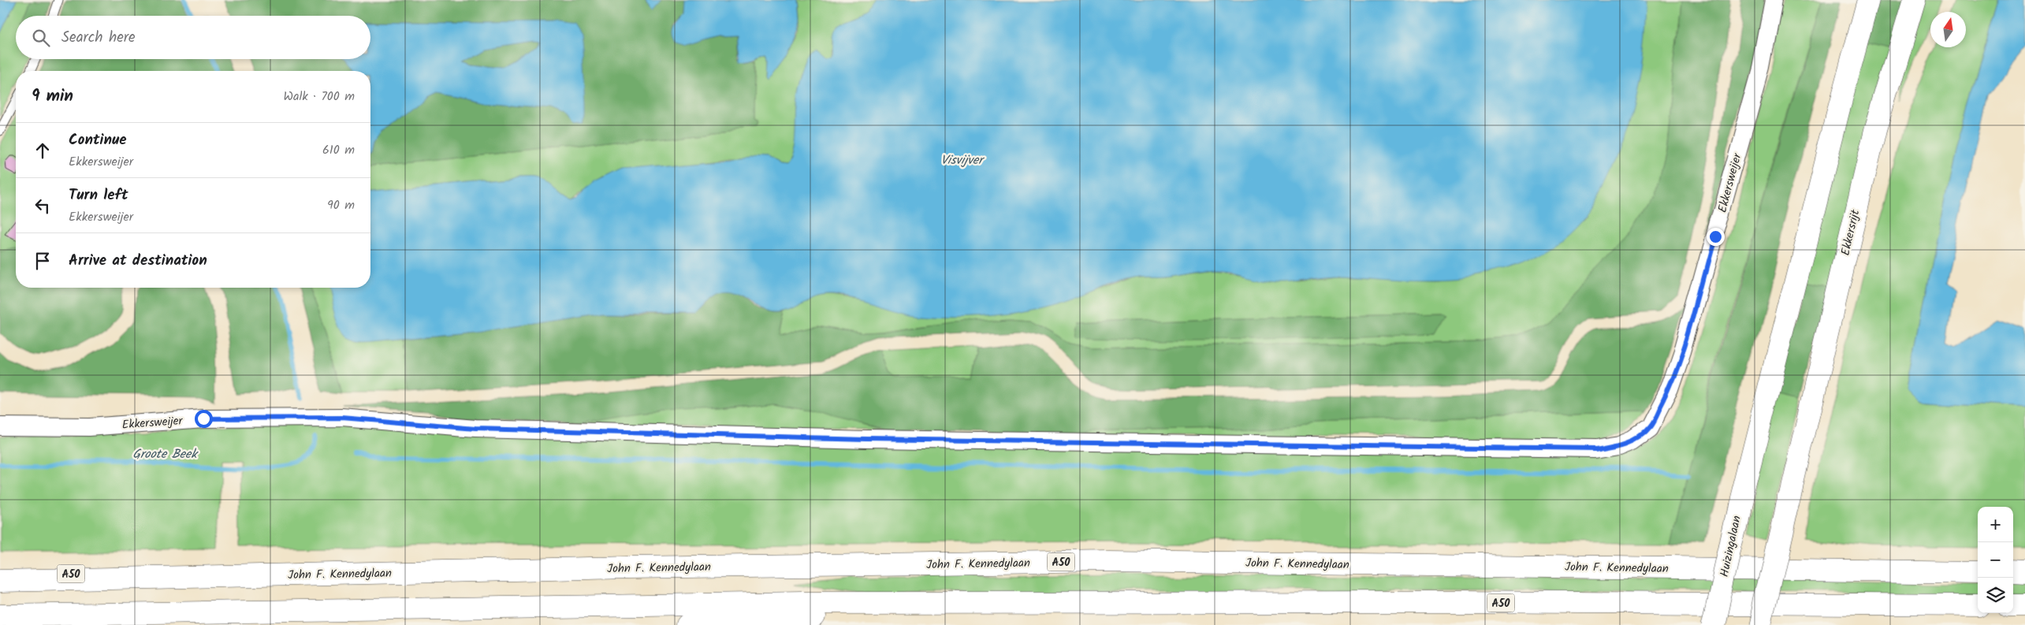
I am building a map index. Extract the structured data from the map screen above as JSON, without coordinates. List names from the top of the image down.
{
  "streets": {
    "main road": [
      "Ekkersrijt",
      "Huizingalaan",
      "A50",
      "John F. Kennedylaan"
    ],
    "street": ["Ekkersweijer"]
  },
  "crossings": [
    ["A50", "John F. Kennedylaan"]
  ],
  "water": ["Visvijver", "Groote Beek"],
  "north": "top",
  "page": {
    "search": "Search here",
    "heading": ["9 min", "Walk · 700 m"],
    "list": [
      ["Continue", "Ekkersweijer", "610 m"],
      ["Turn left", "Ekkersweijer", "90 m"],
      "Arrive at destination"
    ],
    "map_buttons": ["+", "−"]
  }
}
